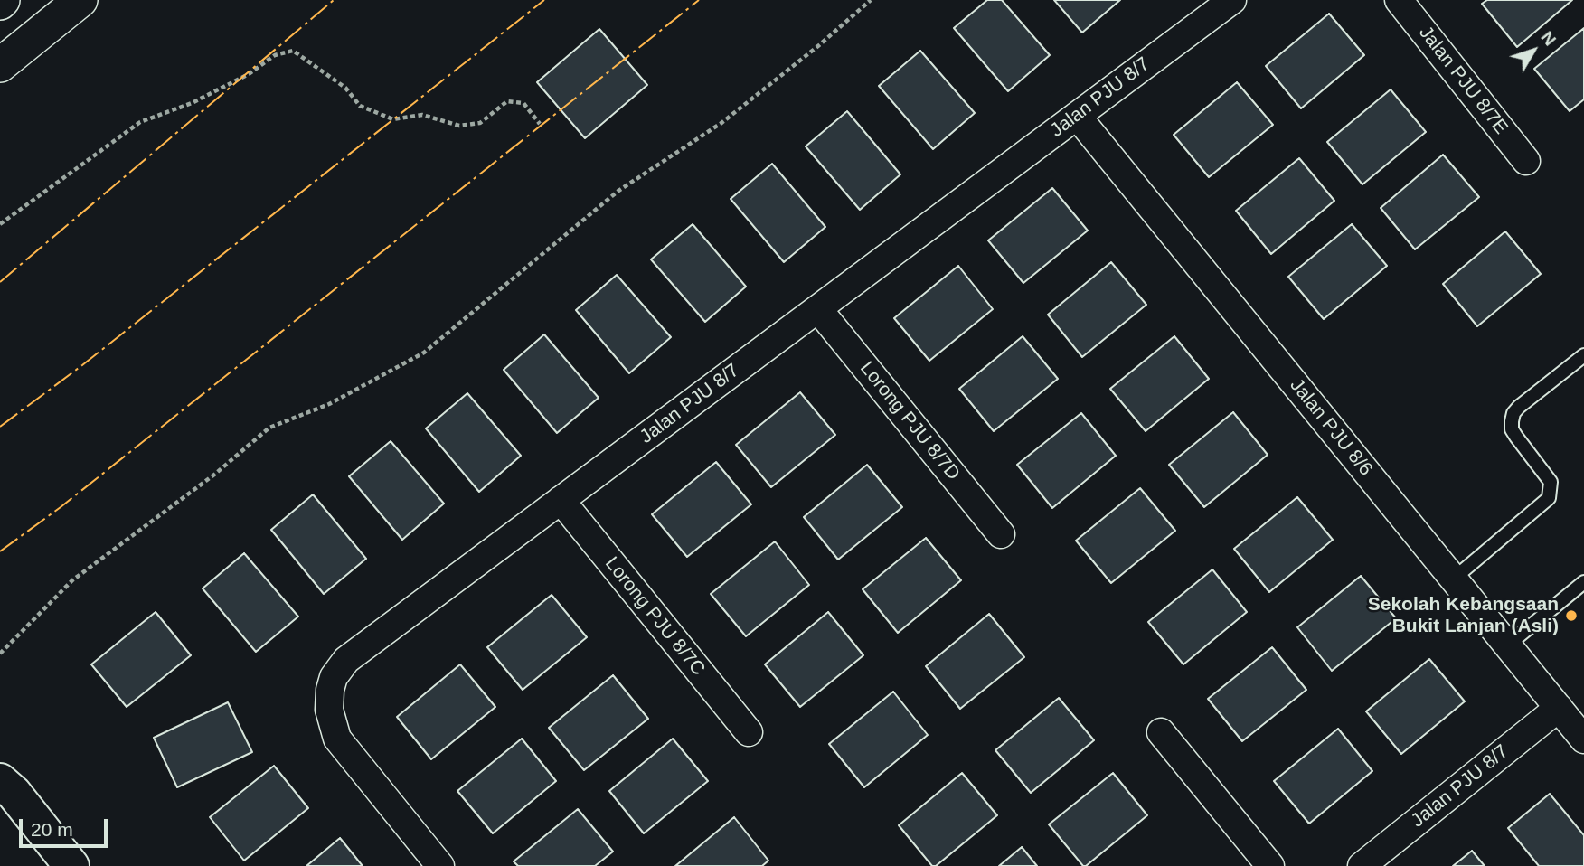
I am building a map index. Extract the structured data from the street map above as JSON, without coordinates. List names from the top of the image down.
{
  "streets": {
    "street": [
      "Jalan PJU 8/7E",
      "Jalan PJU 8/7",
      "Lorong PJU 8/7D",
      "Jalan PJU 8/6",
      "Lorong PJU 8/7C"
    ]
  },
  "crossings": [
    ["Jalan PJU 8/7", "Lorong PJU 8/7D"],
    ["Jalan PJU 8/7", "Jalan PJU 8/6"],
    ["Jalan PJU 8/7", "Lorong PJU 8/7C"]
  ],
  "places": ["Sekolah Kebangsaan Bukit Lanjan (Asli)"],
  "scale_bar": "20 m",
  "north": "top right"
}
